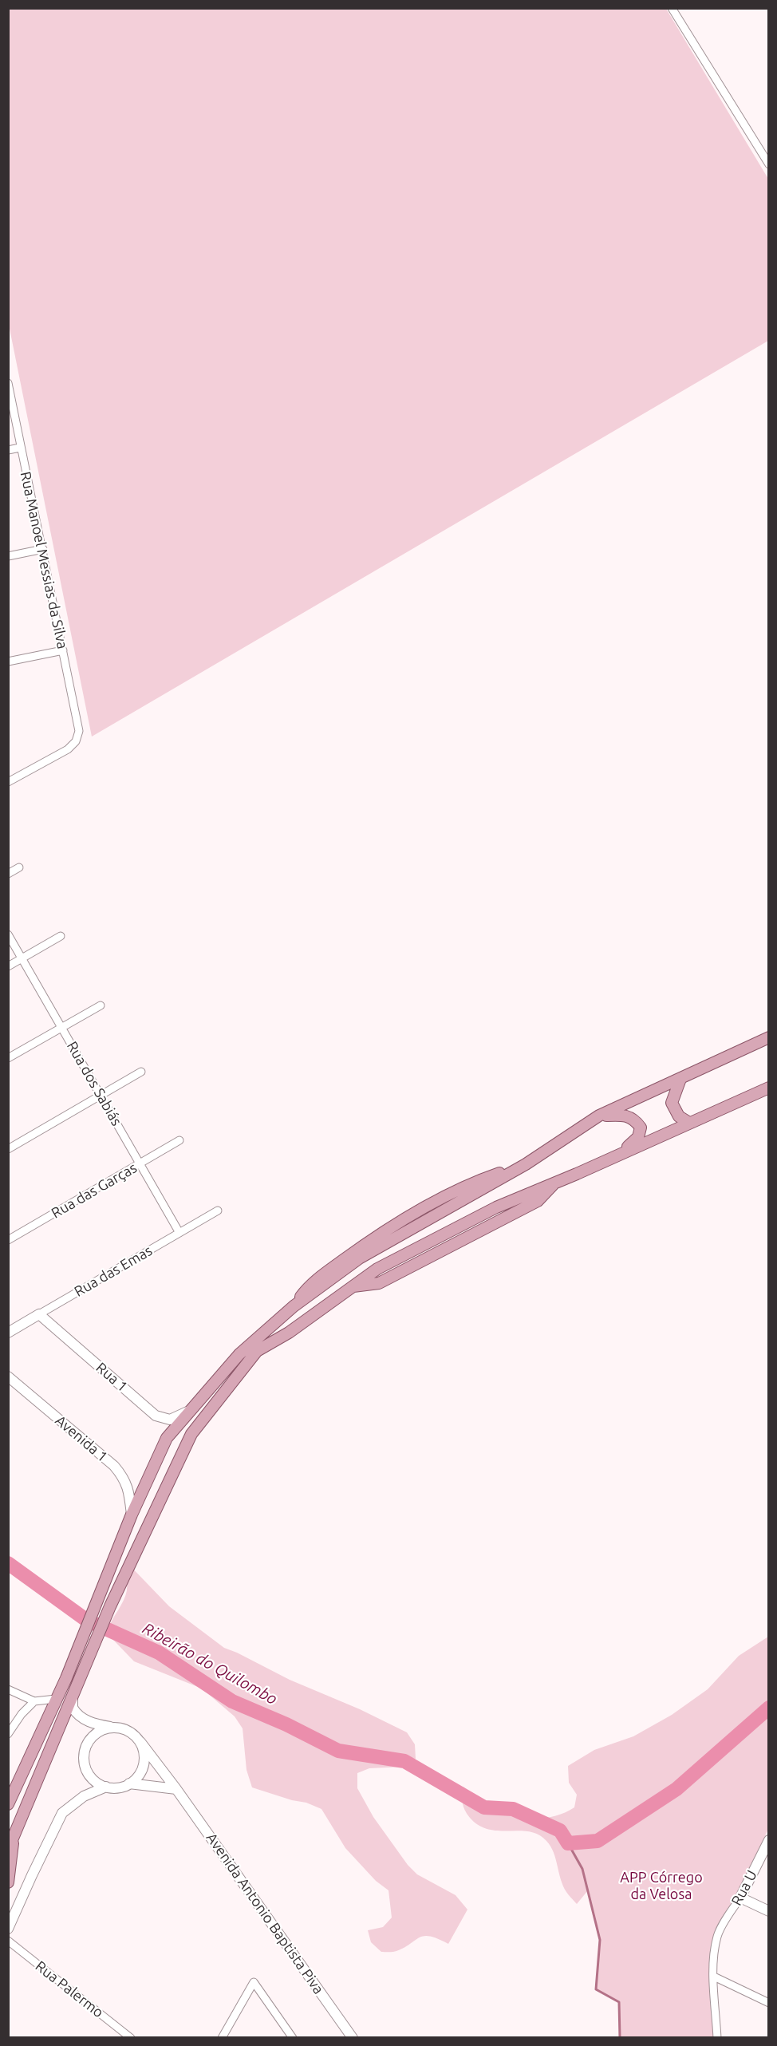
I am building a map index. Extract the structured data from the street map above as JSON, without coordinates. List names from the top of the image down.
{
  "streets": {
    "main road": [
      "Rua das Emas",
      "Rua 1",
      "Avenida 1",
      "Rua U",
      "Avenida Antonio Baptista Piva"
    ],
    "street": [
      "Rua Manoel Messias da Silva",
      "Rua dos Sabiás",
      "Rua das Garças",
      "Rua Palermo"
    ]
  },
  "crossings": [
    ["Rua dos Sabiás", "Rua das Garças"],
    ["Rua dos Sabiás", "Rua das Emas"],
    ["Rua das Emas", "Rua 1"]
  ],
  "water": ["Ribeirão do Quilombo"],
  "parks": ["APP Córrego da Velosa"]
}
